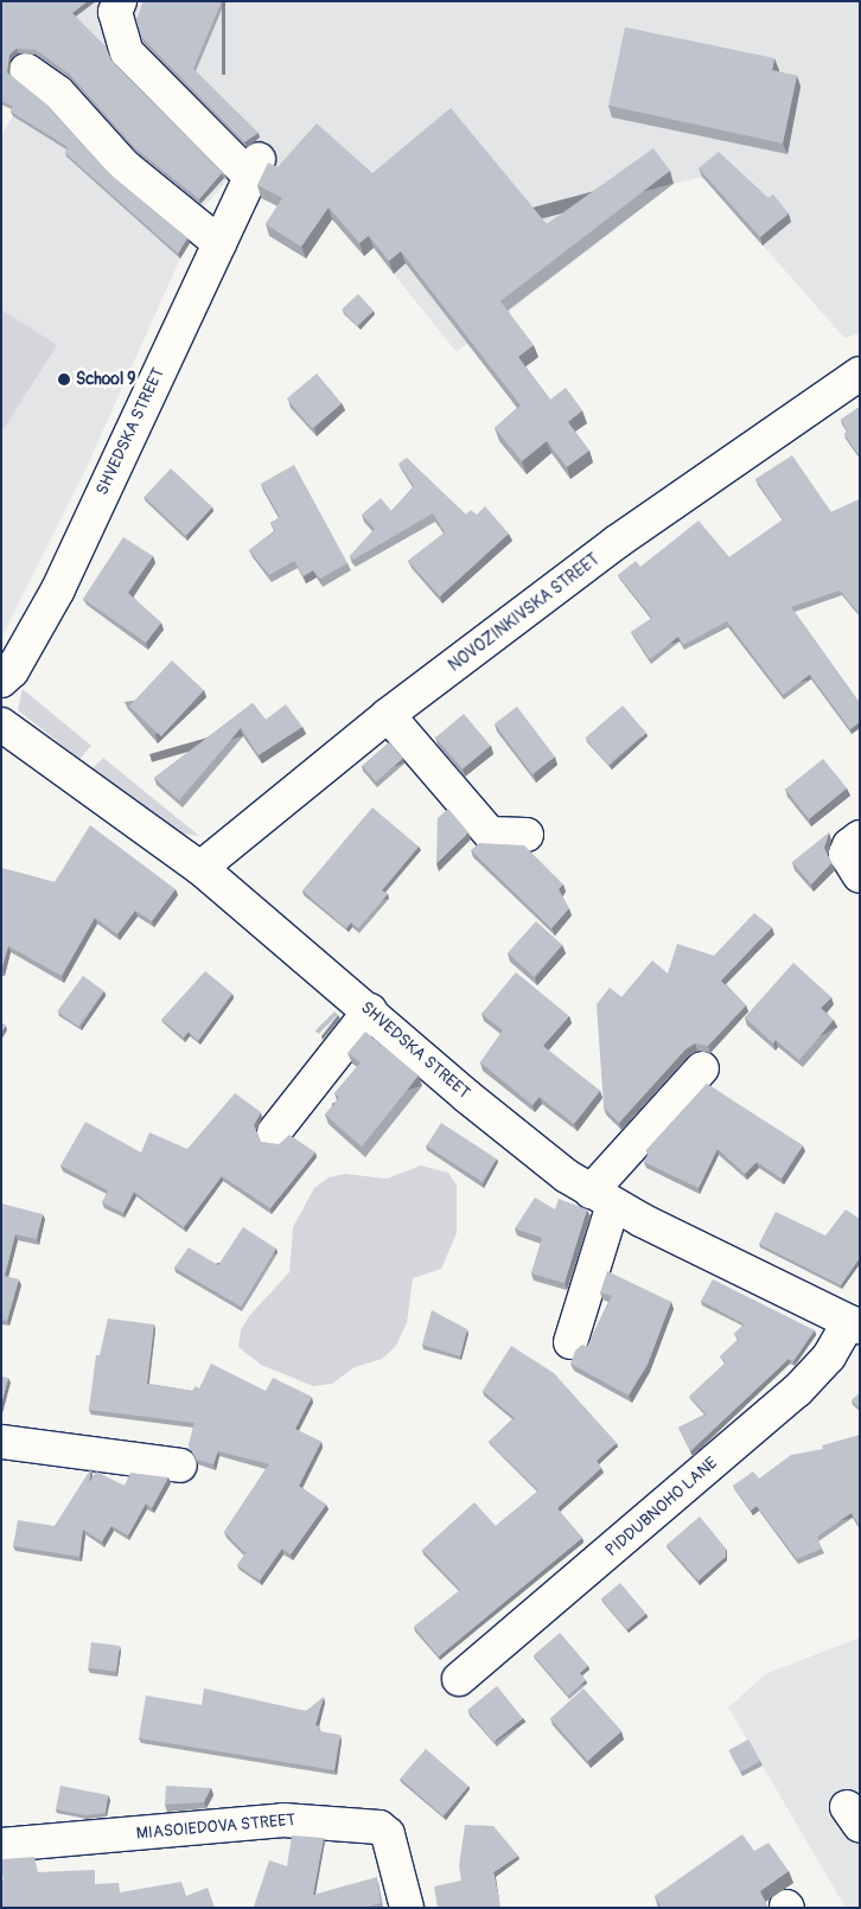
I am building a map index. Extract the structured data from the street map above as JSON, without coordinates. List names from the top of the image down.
{
  "streets": {
    "street": [
      "SHVEDSKA STREET",
      "NOVOZINKIVSKA STREET",
      "PIDDUBNOHO LANE",
      "MIASOIEDOVA STREET"
    ]
  },
  "crossings": [
    ["SHVEDSKA STREET", "NOVOZINKIVSKA STREET"],
    ["SHVEDSKA STREET", "PIDDUBNOHO LANE"]
  ],
  "places": ["School 9"]
}
